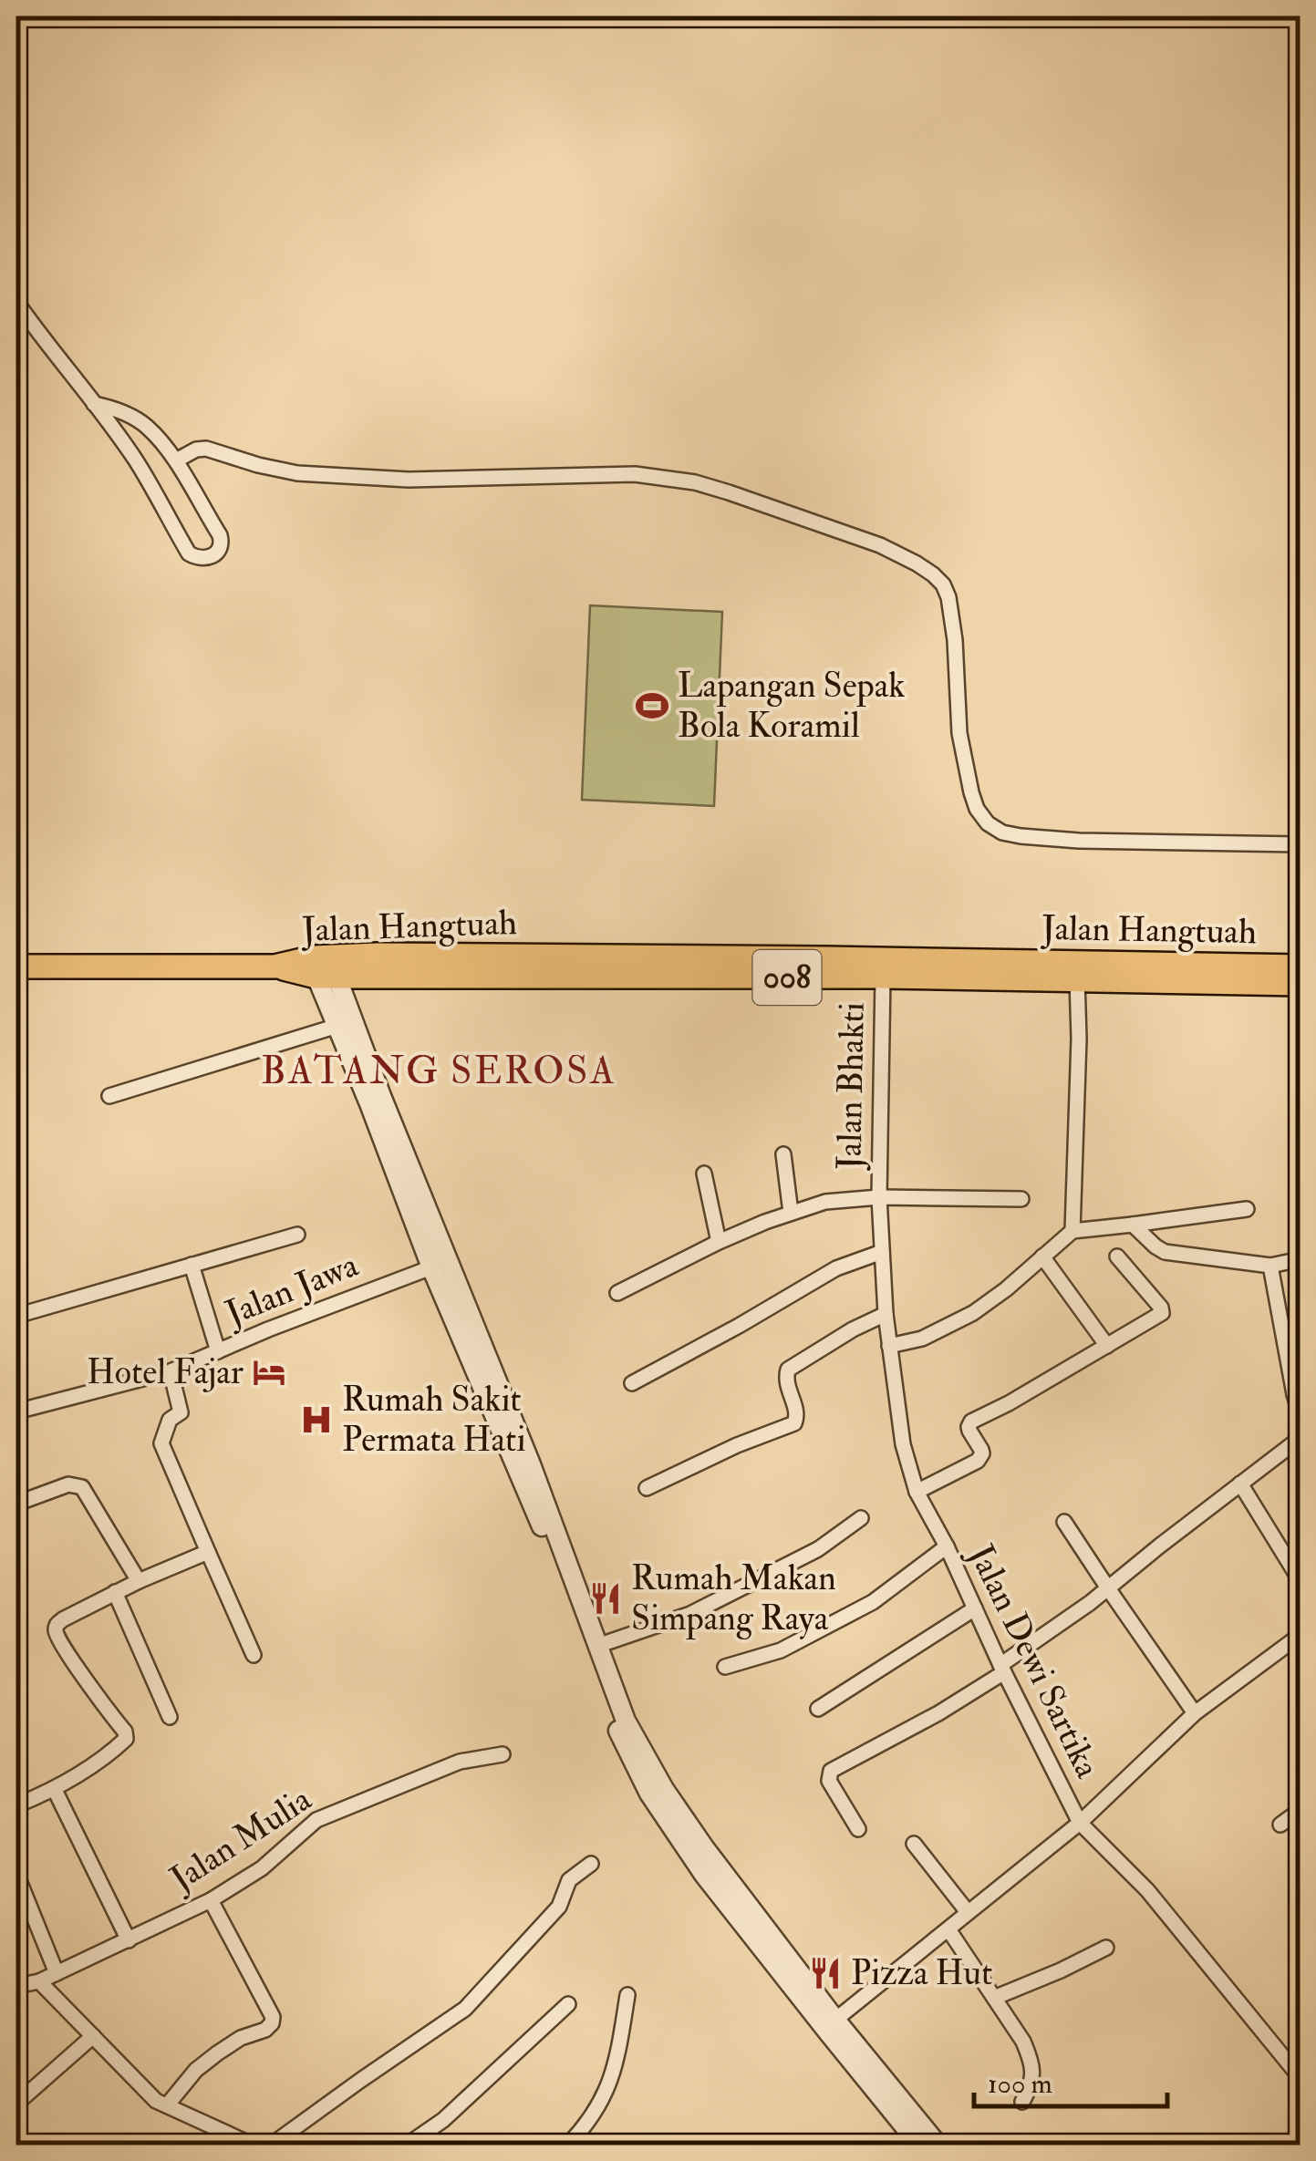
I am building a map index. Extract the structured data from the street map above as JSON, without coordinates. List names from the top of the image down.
{
  "streets": {
    "highway": ["Jalan Hangtuah", "008"],
    "street": [
      "Jalan Bhakti",
      "Jalan Jawa",
      "Jalan Dewi Sartika",
      "Jalan Mulia"
    ]
  },
  "crossings": [
    ["Jalan Hangtuah", "Jalan Bhakti"],
    ["Jalan Bhakti", "Jalan Dewi Sartika"]
  ],
  "districts": ["BATANG SEROSA"],
  "places": {
    "sports": ["Lapangan Sepak Bola Koramil"],
    "hotel": ["Hotel Fajar"],
    "hospital": ["Rumah Sakit Permata Hati"],
    "restaurant": ["Rumah Makan Simpang Raya", "Pizza Hut"]
  },
  "scale_bar": "100 m"
}
